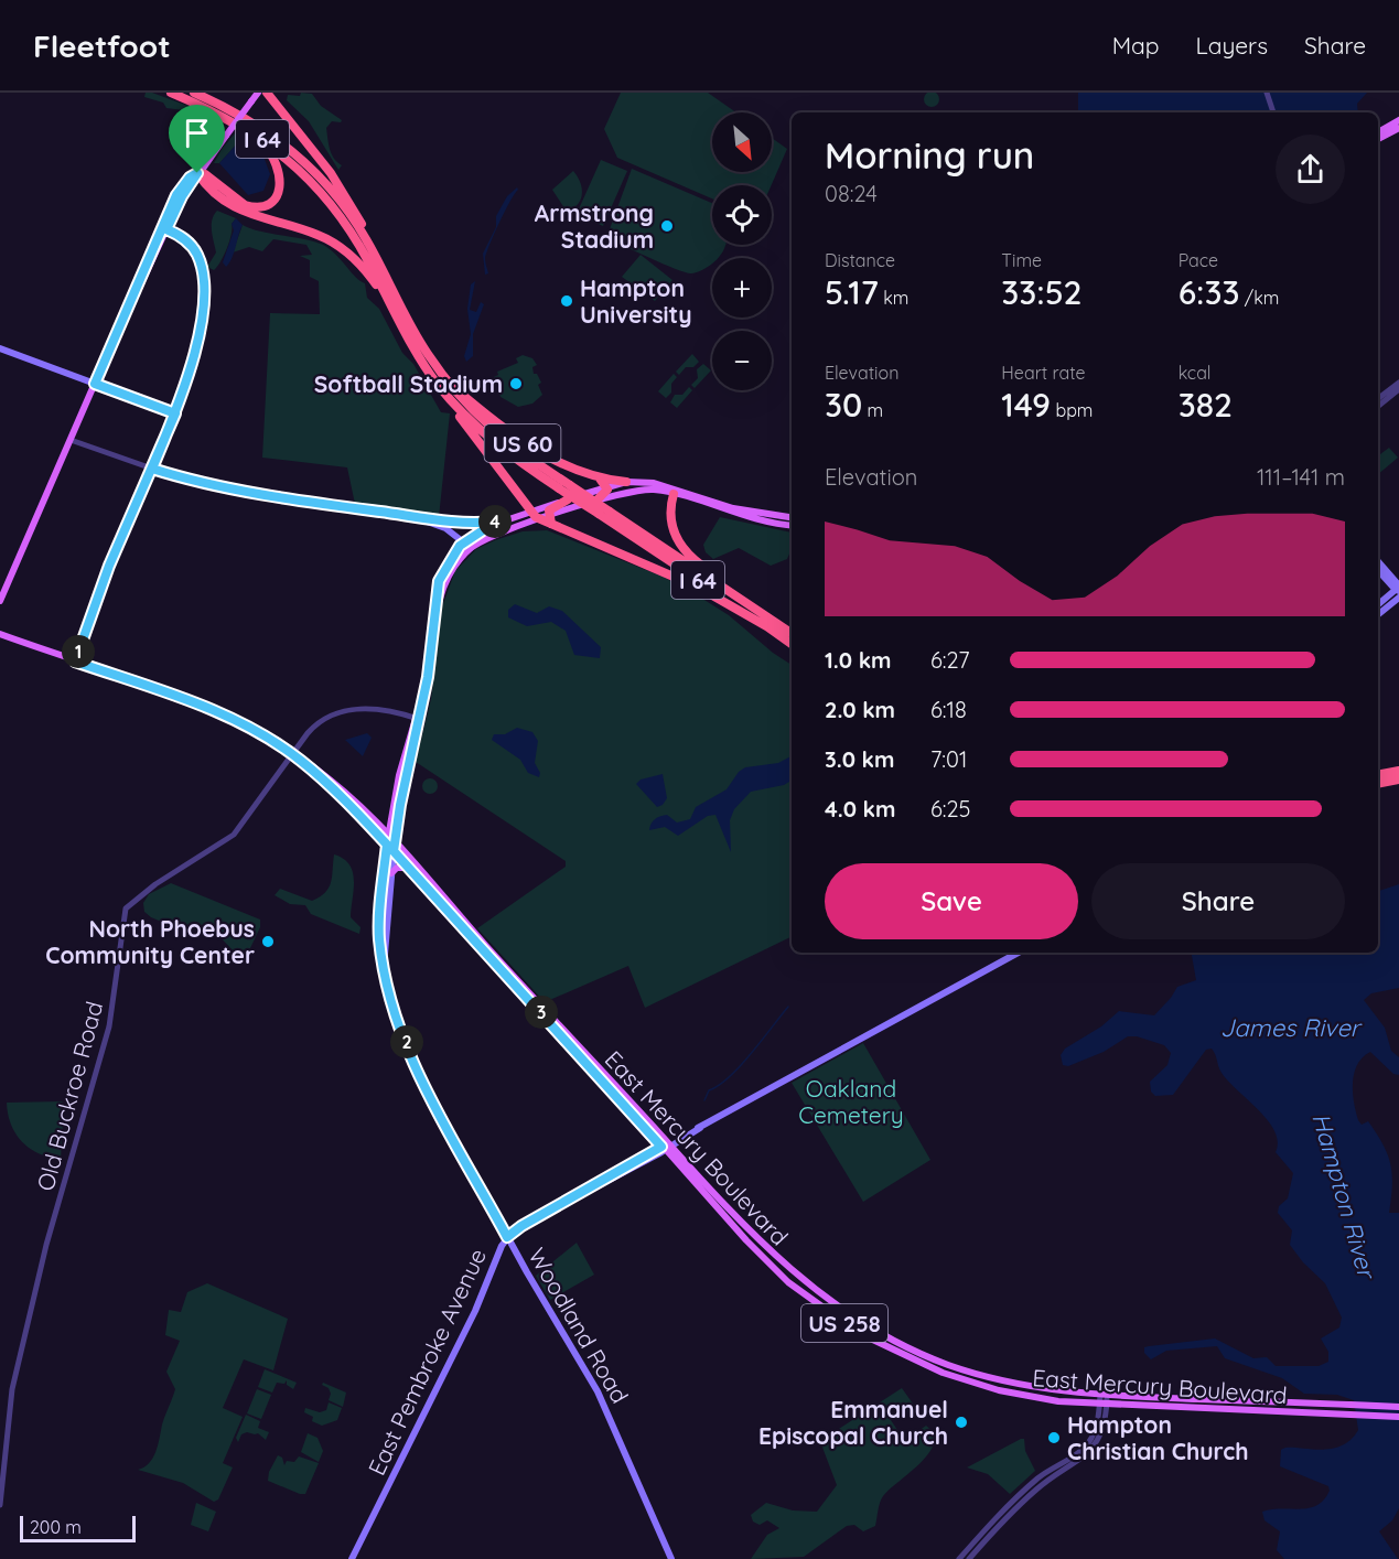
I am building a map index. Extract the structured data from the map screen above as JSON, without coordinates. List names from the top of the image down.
{
  "streets": {
    "highway": ["I 64", "US 60"],
    "main road": [
      "East Mercury Boulevard",
      "US 258",
      "Woodland Road",
      "East Pembroke Avenue"
    ],
    "street": ["Old Buckroe Road"]
  },
  "crossings": [
    ["I 64", "US 60"],
    ["Old Buckroe Road", "East Mercury Boulevard"],
    ["Old Buckroe Road", "Woodland Road"],
    ["East Mercury Boulevard", "Woodland Road"],
    ["East Mercury Boulevard", "East Pembroke Avenue"],
    ["Woodland Road", "East Pembroke Avenue"]
  ],
  "water": ["James River", "Hampton River"],
  "parks": ["Oakland Cemetery"],
  "places": [
    "Armstrong Stadium",
    "Hampton University",
    "Softball Stadium",
    "North Phoebus Community Center",
    "Emmanuel Episcopal Church",
    "Hampton Christian Church"
  ],
  "scale_bar": "200 m",
  "north": "bottom right",
  "page": {
    "header": "Fleetfoot",
    "nav": ["Map", "Layers", "Share"],
    "map_buttons": ["+", "−"],
    "heading": ["Morning run", "08:24"],
    "stats": [
      ["Distance", "5.17 km"],
      ["Time", "33:52"],
      ["Pace", "6:33 /km"],
      ["Elevation", "30 m"],
      ["Heart rate", "149 bpm"],
      ["kcal", "382"]
    ],
    "chart": ["Elevation", "111–141 m"],
    "pins": [
      "4",
      "1",
      "3",
      "2"
    ],
    "list": [
      {
        "name": "1.0 km",
        "note": "6:27"
      },
      {
        "name": "2.0 km",
        "note": "6:18"
      },
      {
        "name": "3.0 km",
        "note": "7:01"
      },
      {
        "name": "4.0 km",
        "note": "6:25"
      }
    ],
    "buttons": ["Save", "Share"],
    "scale": "200 m"
  }
}
